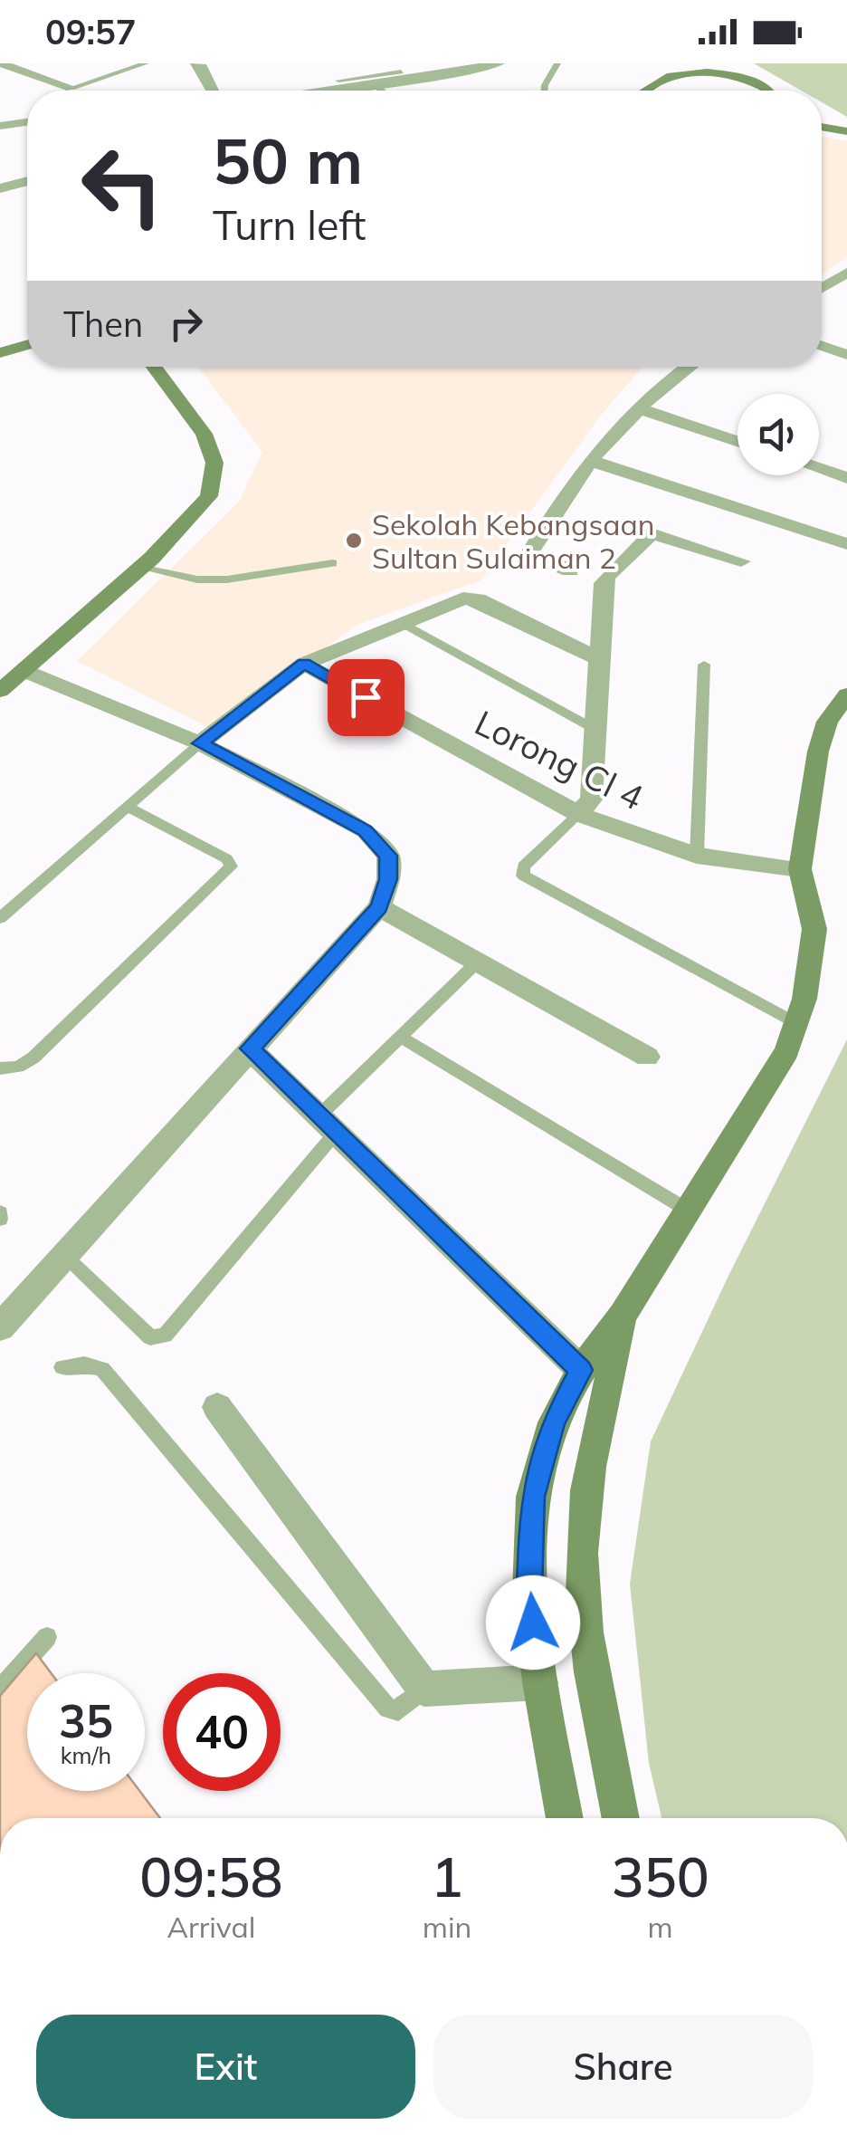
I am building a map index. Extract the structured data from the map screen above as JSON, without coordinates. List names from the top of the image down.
{
  "streets": {
    "street": ["Lorong Cl 4"]
  },
  "places": ["Sekolah Kebangsaan Sultan Sulaiman 2"],
  "page": {
    "status": "09:57",
    "turn": ["50 m", "Turn left"],
    "then": "Then",
    "speed": "35 km/h",
    "limit": "40",
    "eta": [
      "09:58",
      "Arrival",
      "1",
      "min",
      "350",
      "m"
    ],
    "buttons": ["Exit", "Share"]
  }
}
